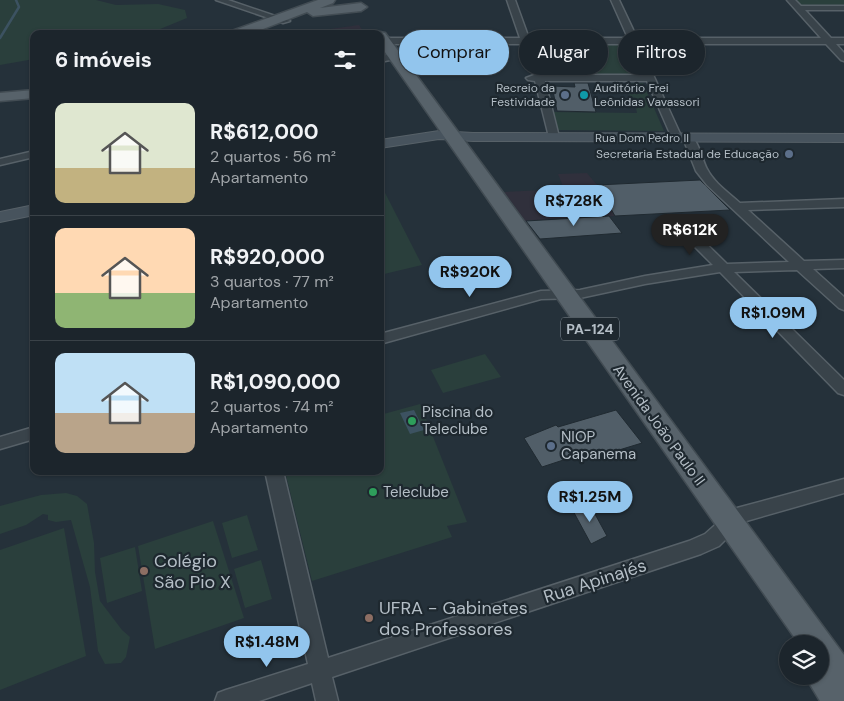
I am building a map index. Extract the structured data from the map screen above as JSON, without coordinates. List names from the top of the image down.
{
  "streets": {
    "main road": ["PA-124", "Avenida João Paulo II"],
    "street": ["Rua Dom Pedro II", "Rua Apinajés"]
  },
  "crossings": [
    ["Rua Dom Pedro II", "Avenida João Paulo II"],
    ["Avenida João Paulo II", "Rua Apinajés"]
  ],
  "places": [
    "Recreio da Festividade",
    "Auditório Frei Leônidas Vavassori",
    "Secretaria Estadual de Educação",
    "Piscina do Teleclube",
    "NIOP Capanema",
    "Teleclube",
    "Colégio São Pio X",
    "UFRA - Gabinetes dos Professores"
  ],
  "page": {
    "chip": ["Comprar", "Alugar", "Filtros"],
    "heading": "6 imóveis",
    "list": [
      {
        "name": "R$612,000",
        "note": "2 quartos · 56 m² · Apartamento"
      },
      {
        "name": "R$920,000",
        "note": "3 quartos · 77 m² · Apartamento"
      },
      {
        "name": "R$1,090,000",
        "note": "2 quartos · 74 m² · Apartamento"
      }
    ],
    "price": [
      "R$728K",
      "R$612K",
      "R$920K",
      "R$1.09M",
      "R$1.25M",
      "R$1.48M"
    ]
  }
}
